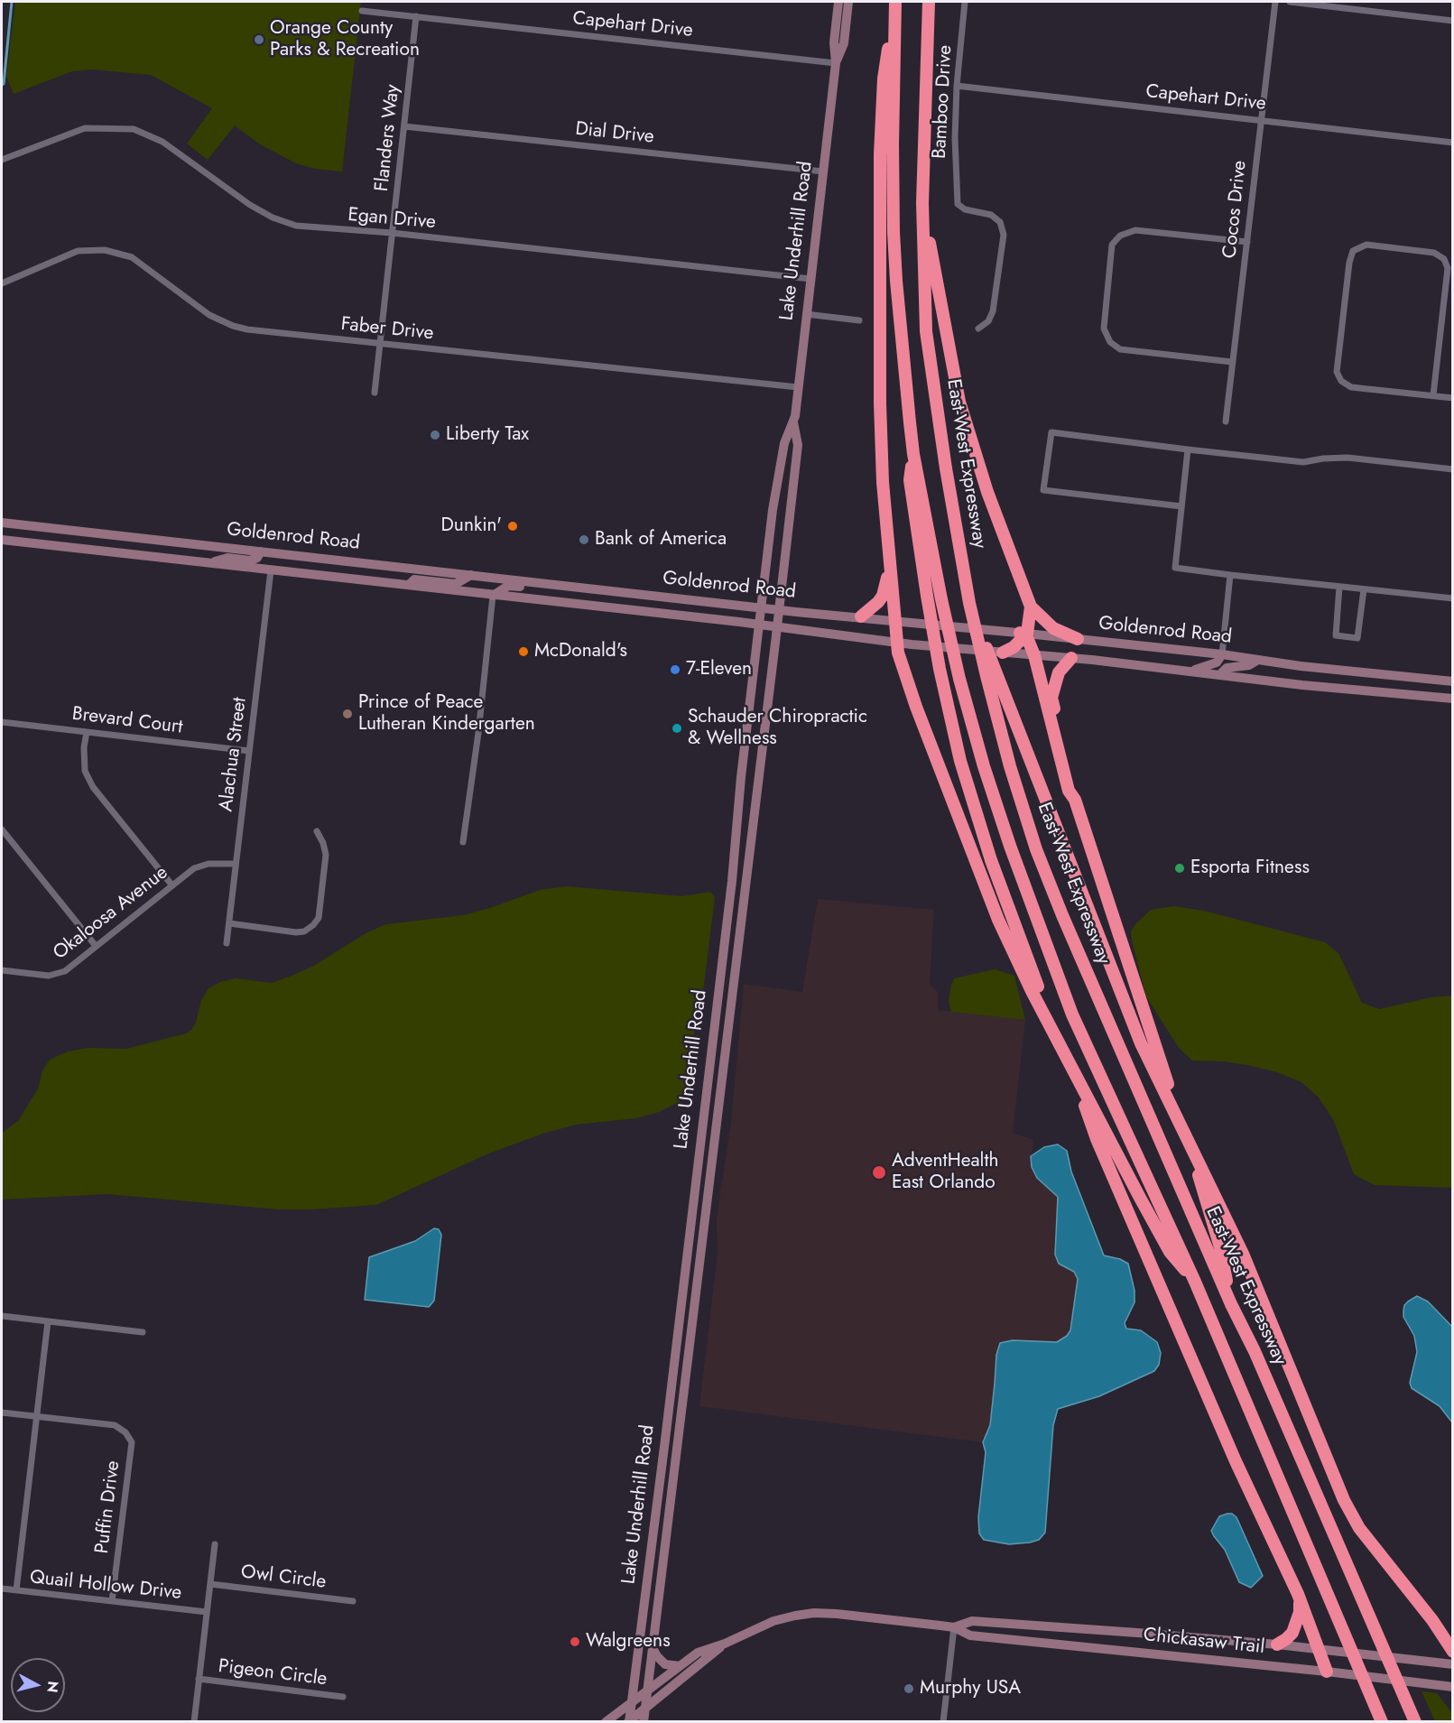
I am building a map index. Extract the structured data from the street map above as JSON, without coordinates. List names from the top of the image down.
{
  "streets": {
    "highway": ["East-West Expressway"],
    "street": [
      "Capehart Drive",
      "Bamboo Drive",
      "Dial Drive",
      "Flanders Way",
      "Cocos Drive",
      "Egan Drive",
      "Lake Underhill Road",
      "Faber Drive",
      "Goldenrod Road",
      "Brevard Court",
      "Alachua Street",
      "Okaloosa Avenue",
      "Puffin Drive",
      "Owl Circle",
      "Quail Hollow Drive",
      "Chickasaw Trail",
      "Pigeon Circle"
    ]
  },
  "crossings": [
    ["Capehart Drive", "Bamboo Drive"],
    ["Capehart Drive", "Flanders Way"],
    ["Capehart Drive", "Cocos Drive"],
    ["Capehart Drive", "Lake Underhill Road"],
    ["Dial Drive", "Flanders Way"],
    ["Dial Drive", "Lake Underhill Road"],
    ["Flanders Way", "Egan Drive"],
    ["Flanders Way", "Faber Drive"],
    ["Egan Drive", "Lake Underhill Road"],
    ["Lake Underhill Road", "Faber Drive"],
    ["Lake Underhill Road", "Goldenrod Road"],
    ["Lake Underhill Road", "Chickasaw Trail"],
    ["Goldenrod Road", "Alachua Street"],
    ["Brevard Court", "Alachua Street"],
    ["Alachua Street", "Okaloosa Avenue"],
    ["Puffin Drive", "Quail Hollow Drive"]
  ],
  "places": [
    "Orange County Parks & Recreation",
    "Liberty Tax",
    "Dunkin'",
    "Bank of America",
    "McDonald's",
    "7-Eleven",
    "Prince of Peace Lutheran Kindergarten",
    "Schauder Chiropractic & Wellness",
    "Esporta Fitness",
    "AdventHealth East Orlando",
    "Walgreens",
    "Murphy USA"
  ],
  "north": "right"
}
